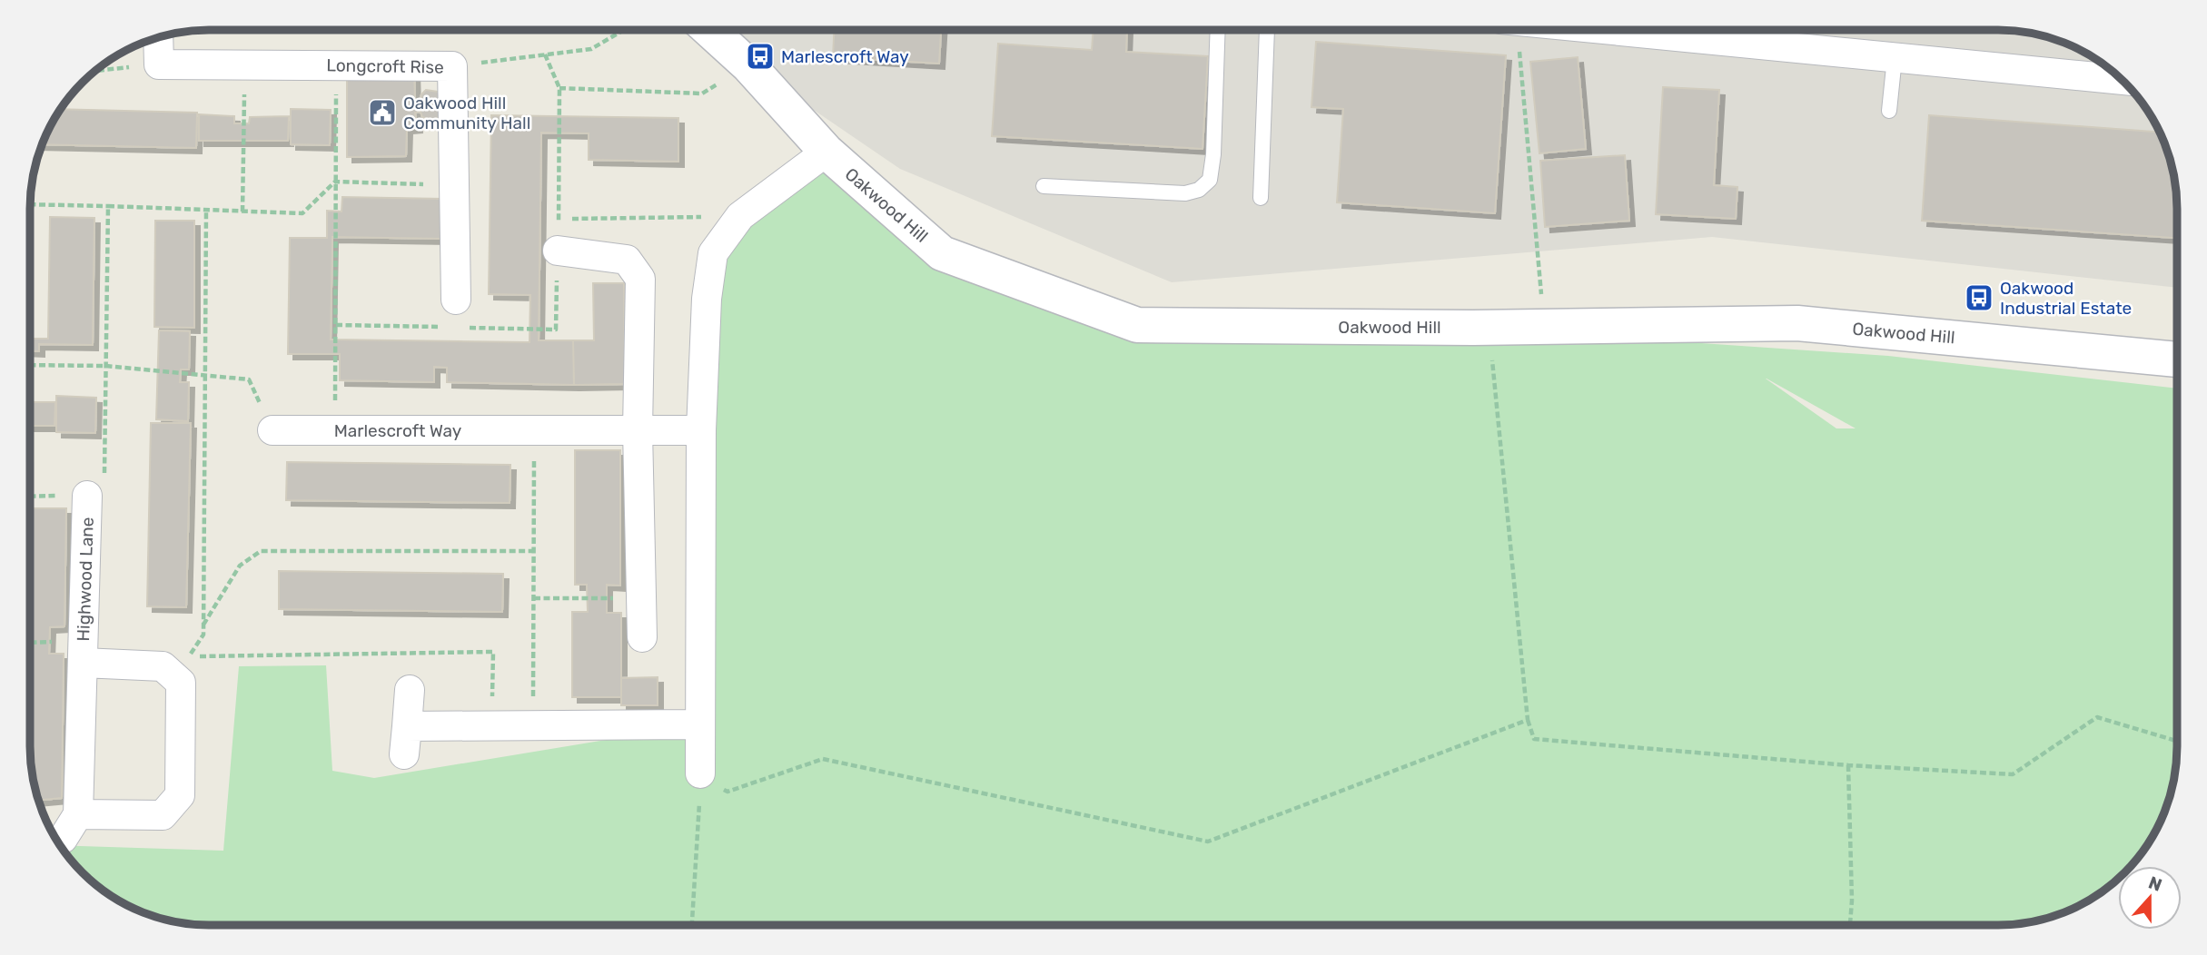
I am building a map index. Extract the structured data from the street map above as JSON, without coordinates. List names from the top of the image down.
{
  "streets": {
    "street": [
      "Longcroft Rise",
      "Oakwood Hill",
      "Marlescroft Way",
      "Highwood Lane"
    ]
  },
  "places": {
    "bus stop": ["Marlescroft Way", "Oakwood Industrial Estate"],
    "public building": ["Oakwood Hill Community Hall"]
  },
  "north": "top"
}
